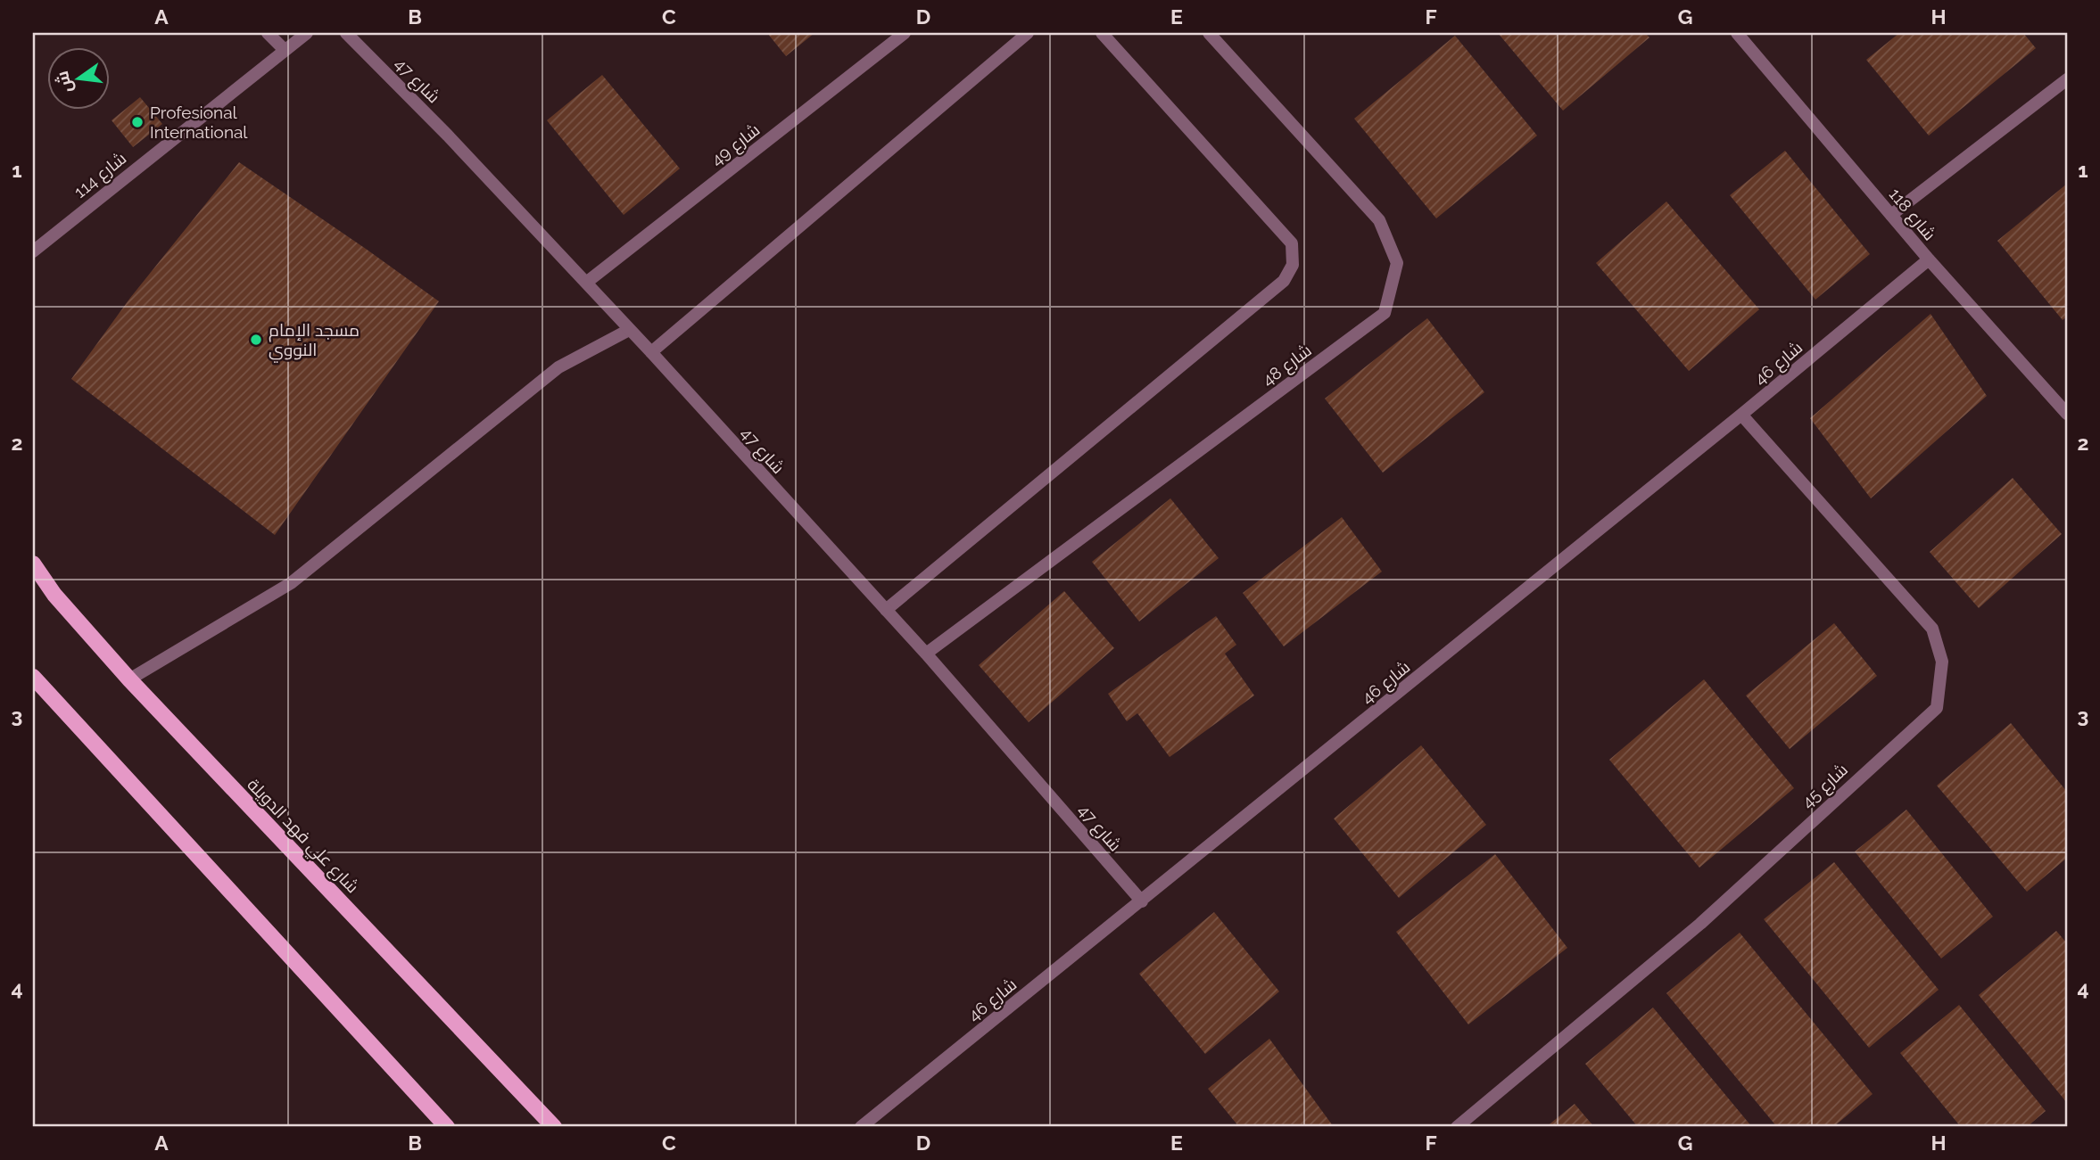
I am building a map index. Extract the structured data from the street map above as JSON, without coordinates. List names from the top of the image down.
{
  "streets": {
    "main road": ["شارع علي فهد الدويلة"],
    "street": [
      "شارع 47",
      "شارع 49",
      "شارع 114",
      "شارع 118",
      "شارع 46",
      "شارع 48",
      "شارع 45"
    ]
  },
  "crossings": [
    ["شارع 47", "شارع 49"],
    ["شارع 47", "شارع 46"],
    ["شارع 47", "شارع 48"],
    ["شارع 118", "شارع 46"],
    ["شارع 46", "شارع 45"]
  ],
  "places": ["Profesional International", "مسجد الإمام النووي"],
  "north": "left",
  "grid": {
    "columns": [
      "A",
      "B",
      "C",
      "D",
      "E",
      "F",
      "G",
      "H"
    ],
    "rows": [
      "1",
      "2",
      "3",
      "4"
    ]
  }
}
